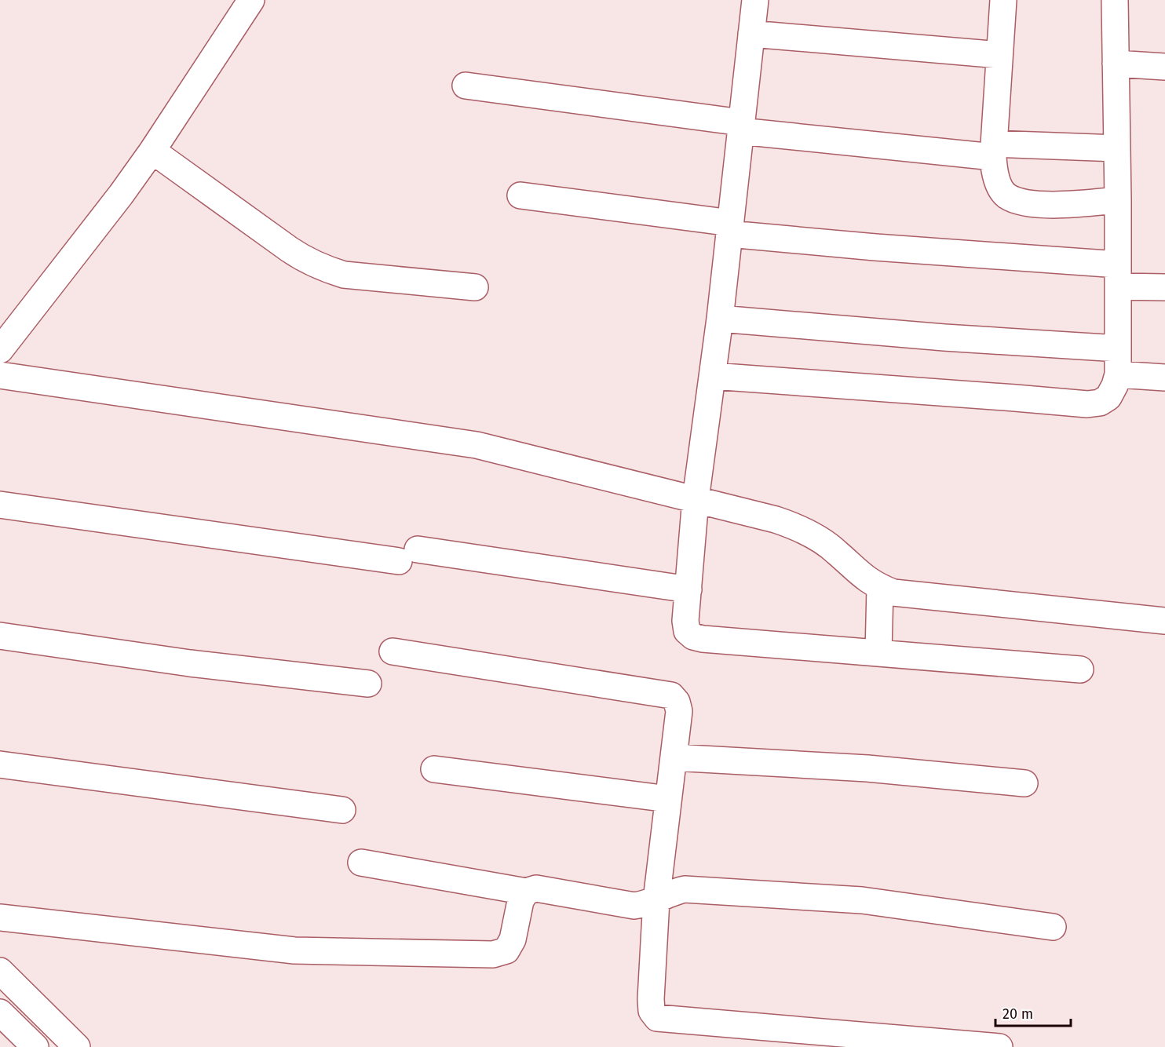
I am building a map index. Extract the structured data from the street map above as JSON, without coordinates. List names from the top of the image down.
{
  "scale_bar": "20 m"
}
